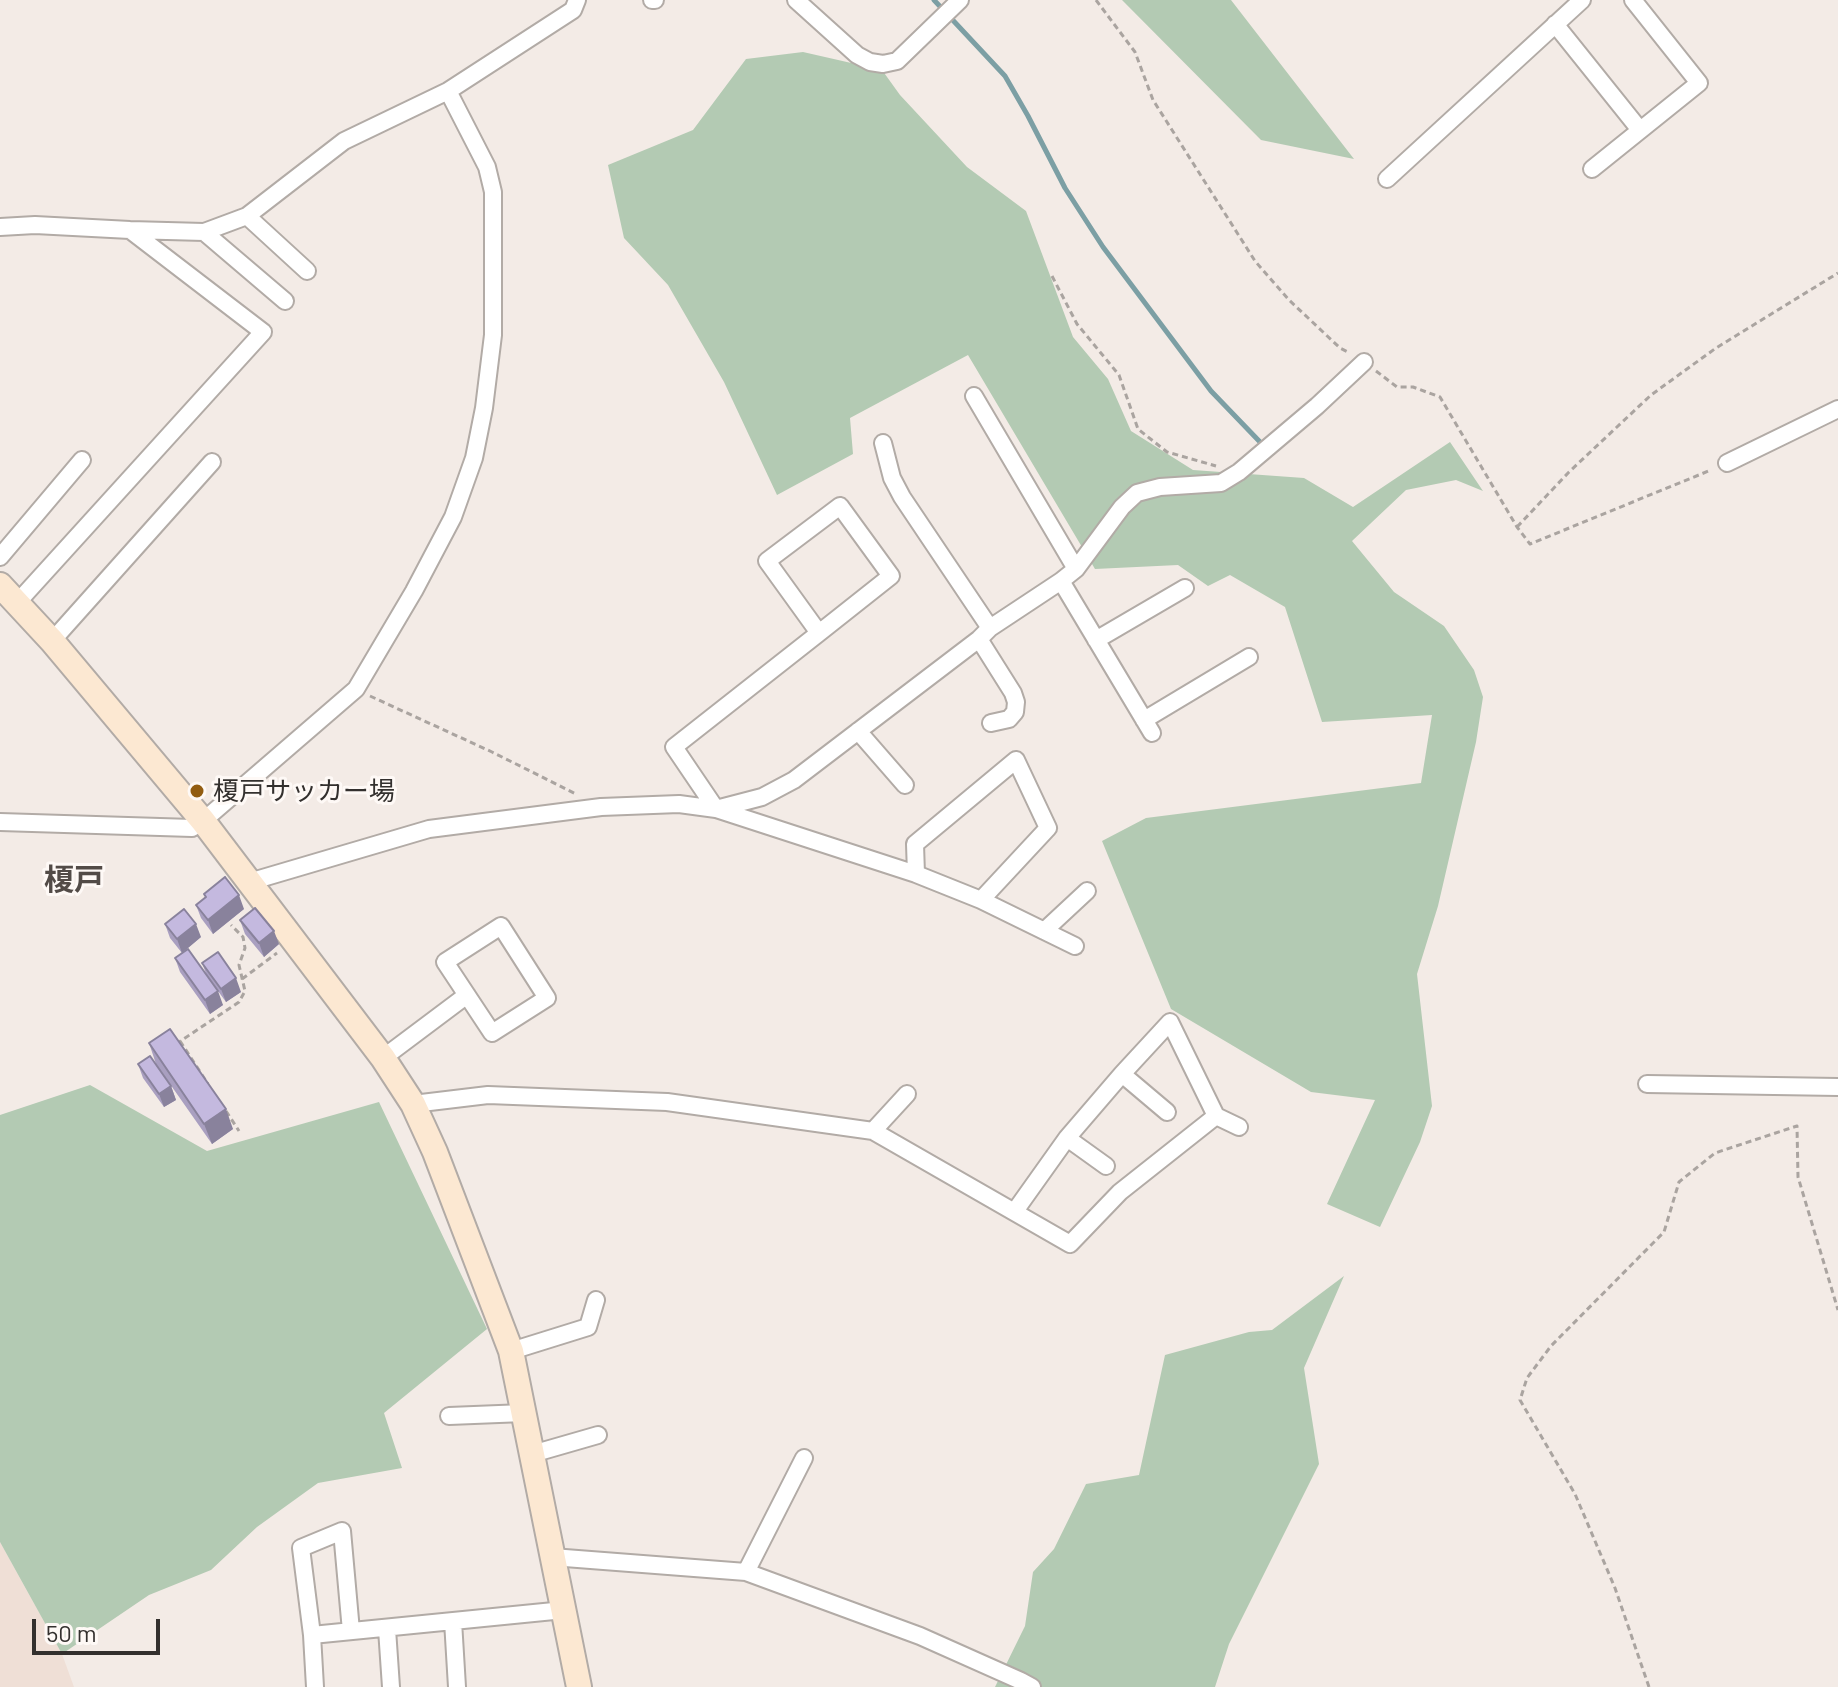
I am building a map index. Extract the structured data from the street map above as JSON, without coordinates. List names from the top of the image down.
{
  "districts": ["榎戸"],
  "places": ["榎戸サッカー場"],
  "scale_bar": "50 m"
}
